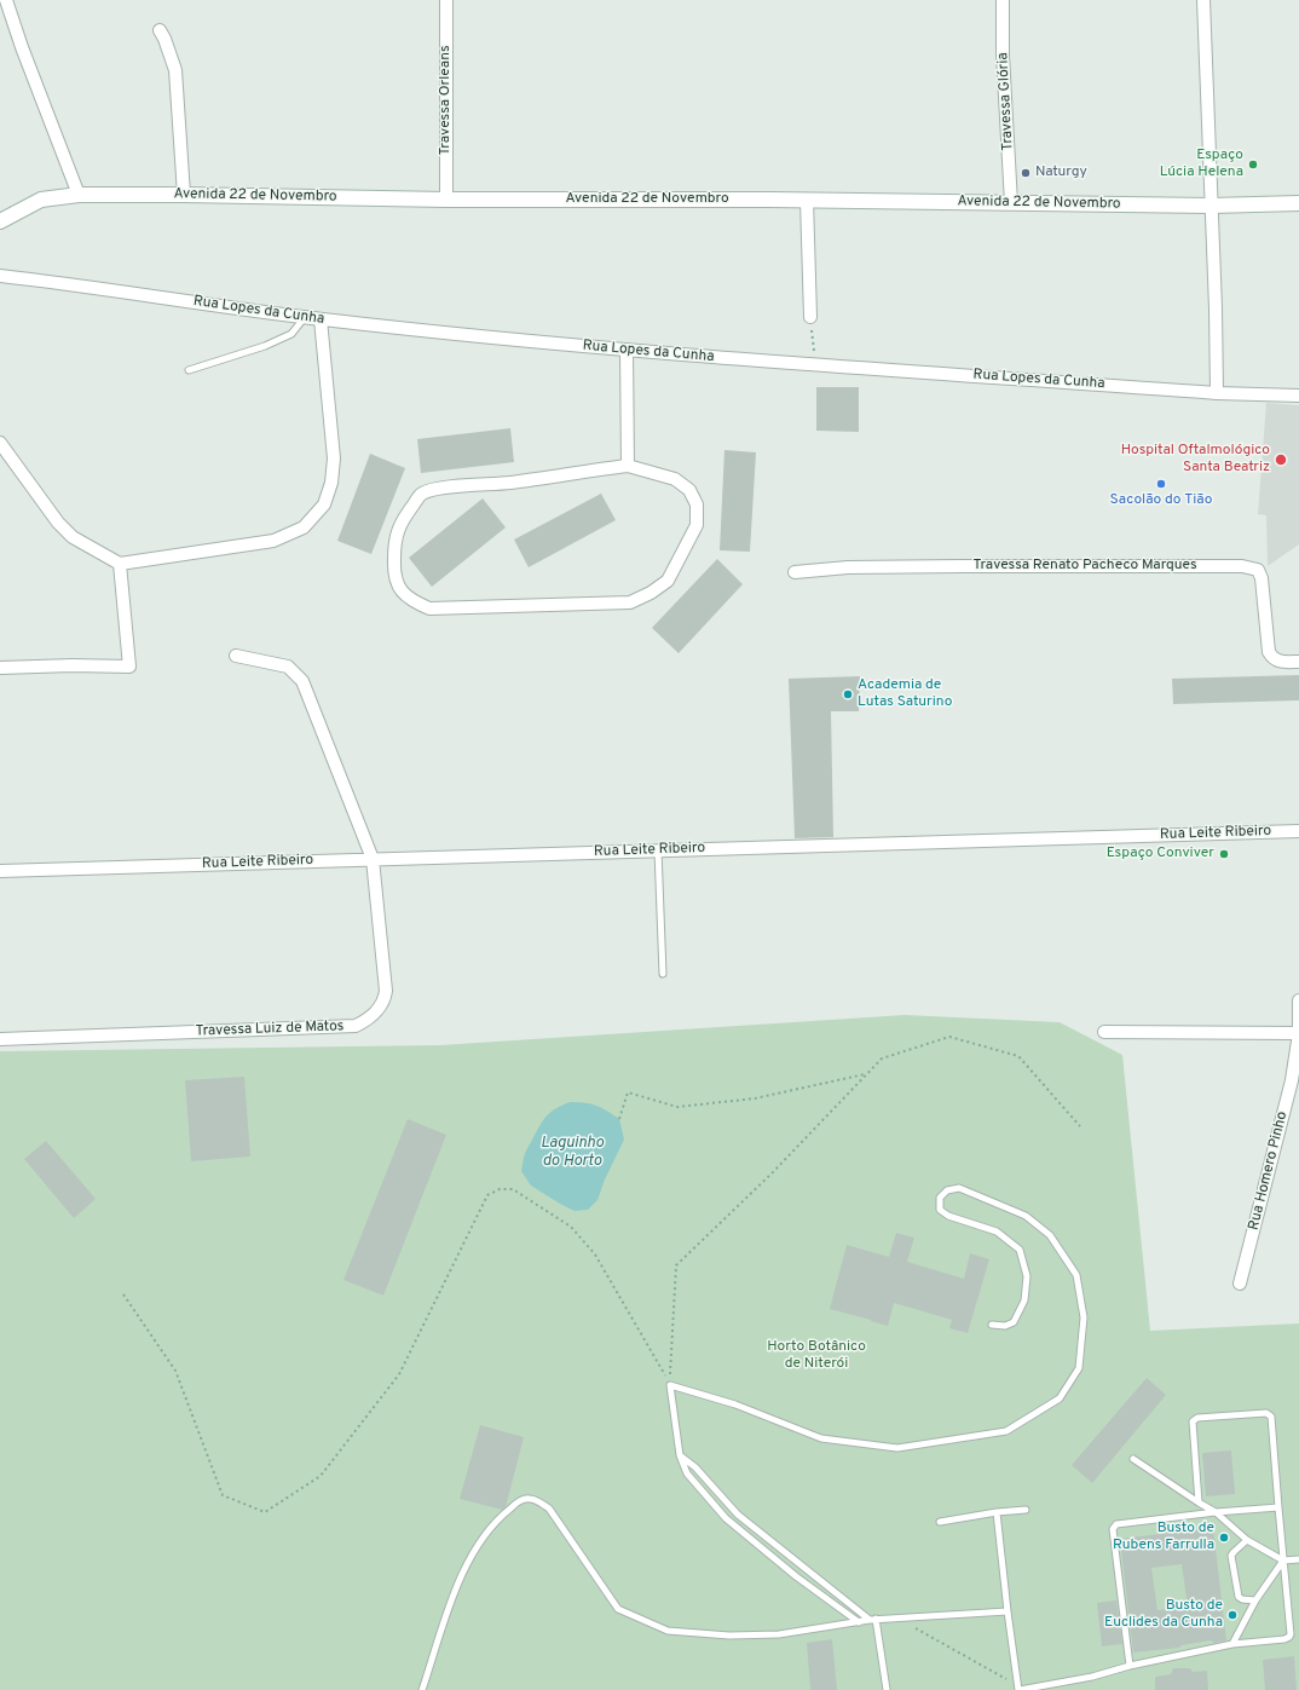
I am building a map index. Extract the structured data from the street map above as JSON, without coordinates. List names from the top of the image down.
{
  "streets": {
    "street": [
      "Travessa Orleans",
      "Travessa Glória",
      "Avenida 22 de Novembro",
      "Rua Lopes da Cunha",
      "Travessa Renato Pacheco Marques",
      "Rua Leite Ribeiro",
      "Travessa Luiz de Matos",
      "Rua Homero Pinho"
    ]
  },
  "crossings": [
    ["Travessa Orleans", "Avenida 22 de Novembro"],
    ["Travessa Glória", "Avenida 22 de Novembro"],
    ["Rua Leite Ribeiro", "Travessa Luiz de Matos"]
  ],
  "water": ["Laguinho do Horto"],
  "parks": ["Horto Botânico de Niterói"],
  "places": [
    "Espaço Lúcia Helena",
    "Naturgy",
    "Hospital Oftalmológico Santa Beatriz",
    "Sacolão do Tião",
    "Academia de Lutas Saturino",
    "Espaço Conviver",
    "Busto de Rubens Farrulla",
    "Busto de Euclides da Cunha"
  ]
}
